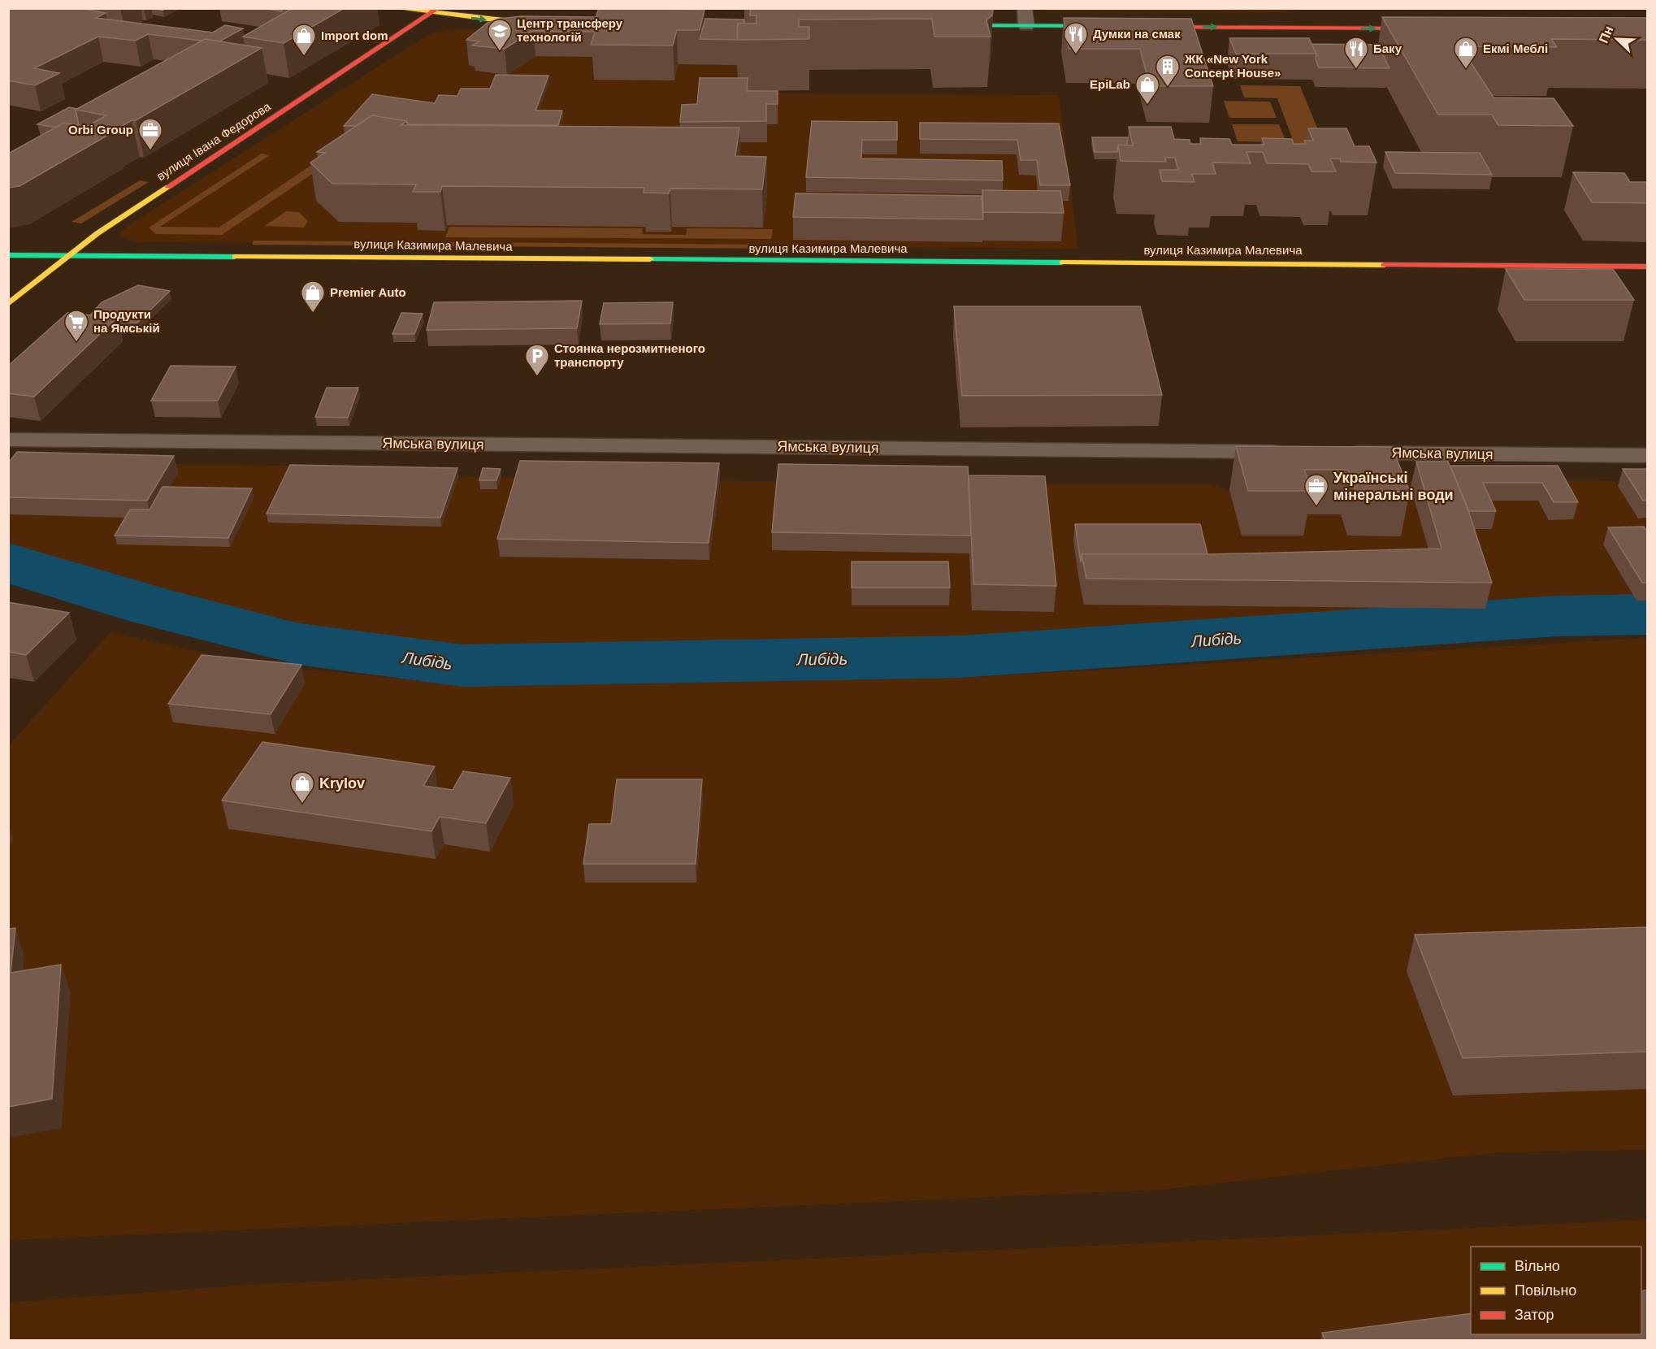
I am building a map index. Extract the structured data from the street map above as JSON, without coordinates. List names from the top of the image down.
{
  "streets": {
    "main road": ["вулиця Івана Федорова", "вулиця Казимира Малевича"],
    "street": ["Ямська вулиця"]
  },
  "crossings": [
    ["вулиця Івана Федорова", "вулиця Казимира Малевича"]
  ],
  "water": ["Либідь"],
  "places": {
    "school or university": ["Центр трансферу технологій"],
    "restaurant": ["Думки на смак", "Баку"],
    "shop": [
      "Import dom",
      "Екмі Меблі",
      "EpiLab",
      "Premier Auto",
      "Krylov"
    ],
    "building": ["ЖК «New York Concept House»"],
    "office": ["Orbi Group", "Українські мінеральні води"],
    "supermarket": ["Продукти на Ямській"],
    "parking": ["Стоянка нерозмитненого транспорту"]
  },
  "legend": ["Вільно", "Повільно", "Затор"],
  "north": "top left"
}
